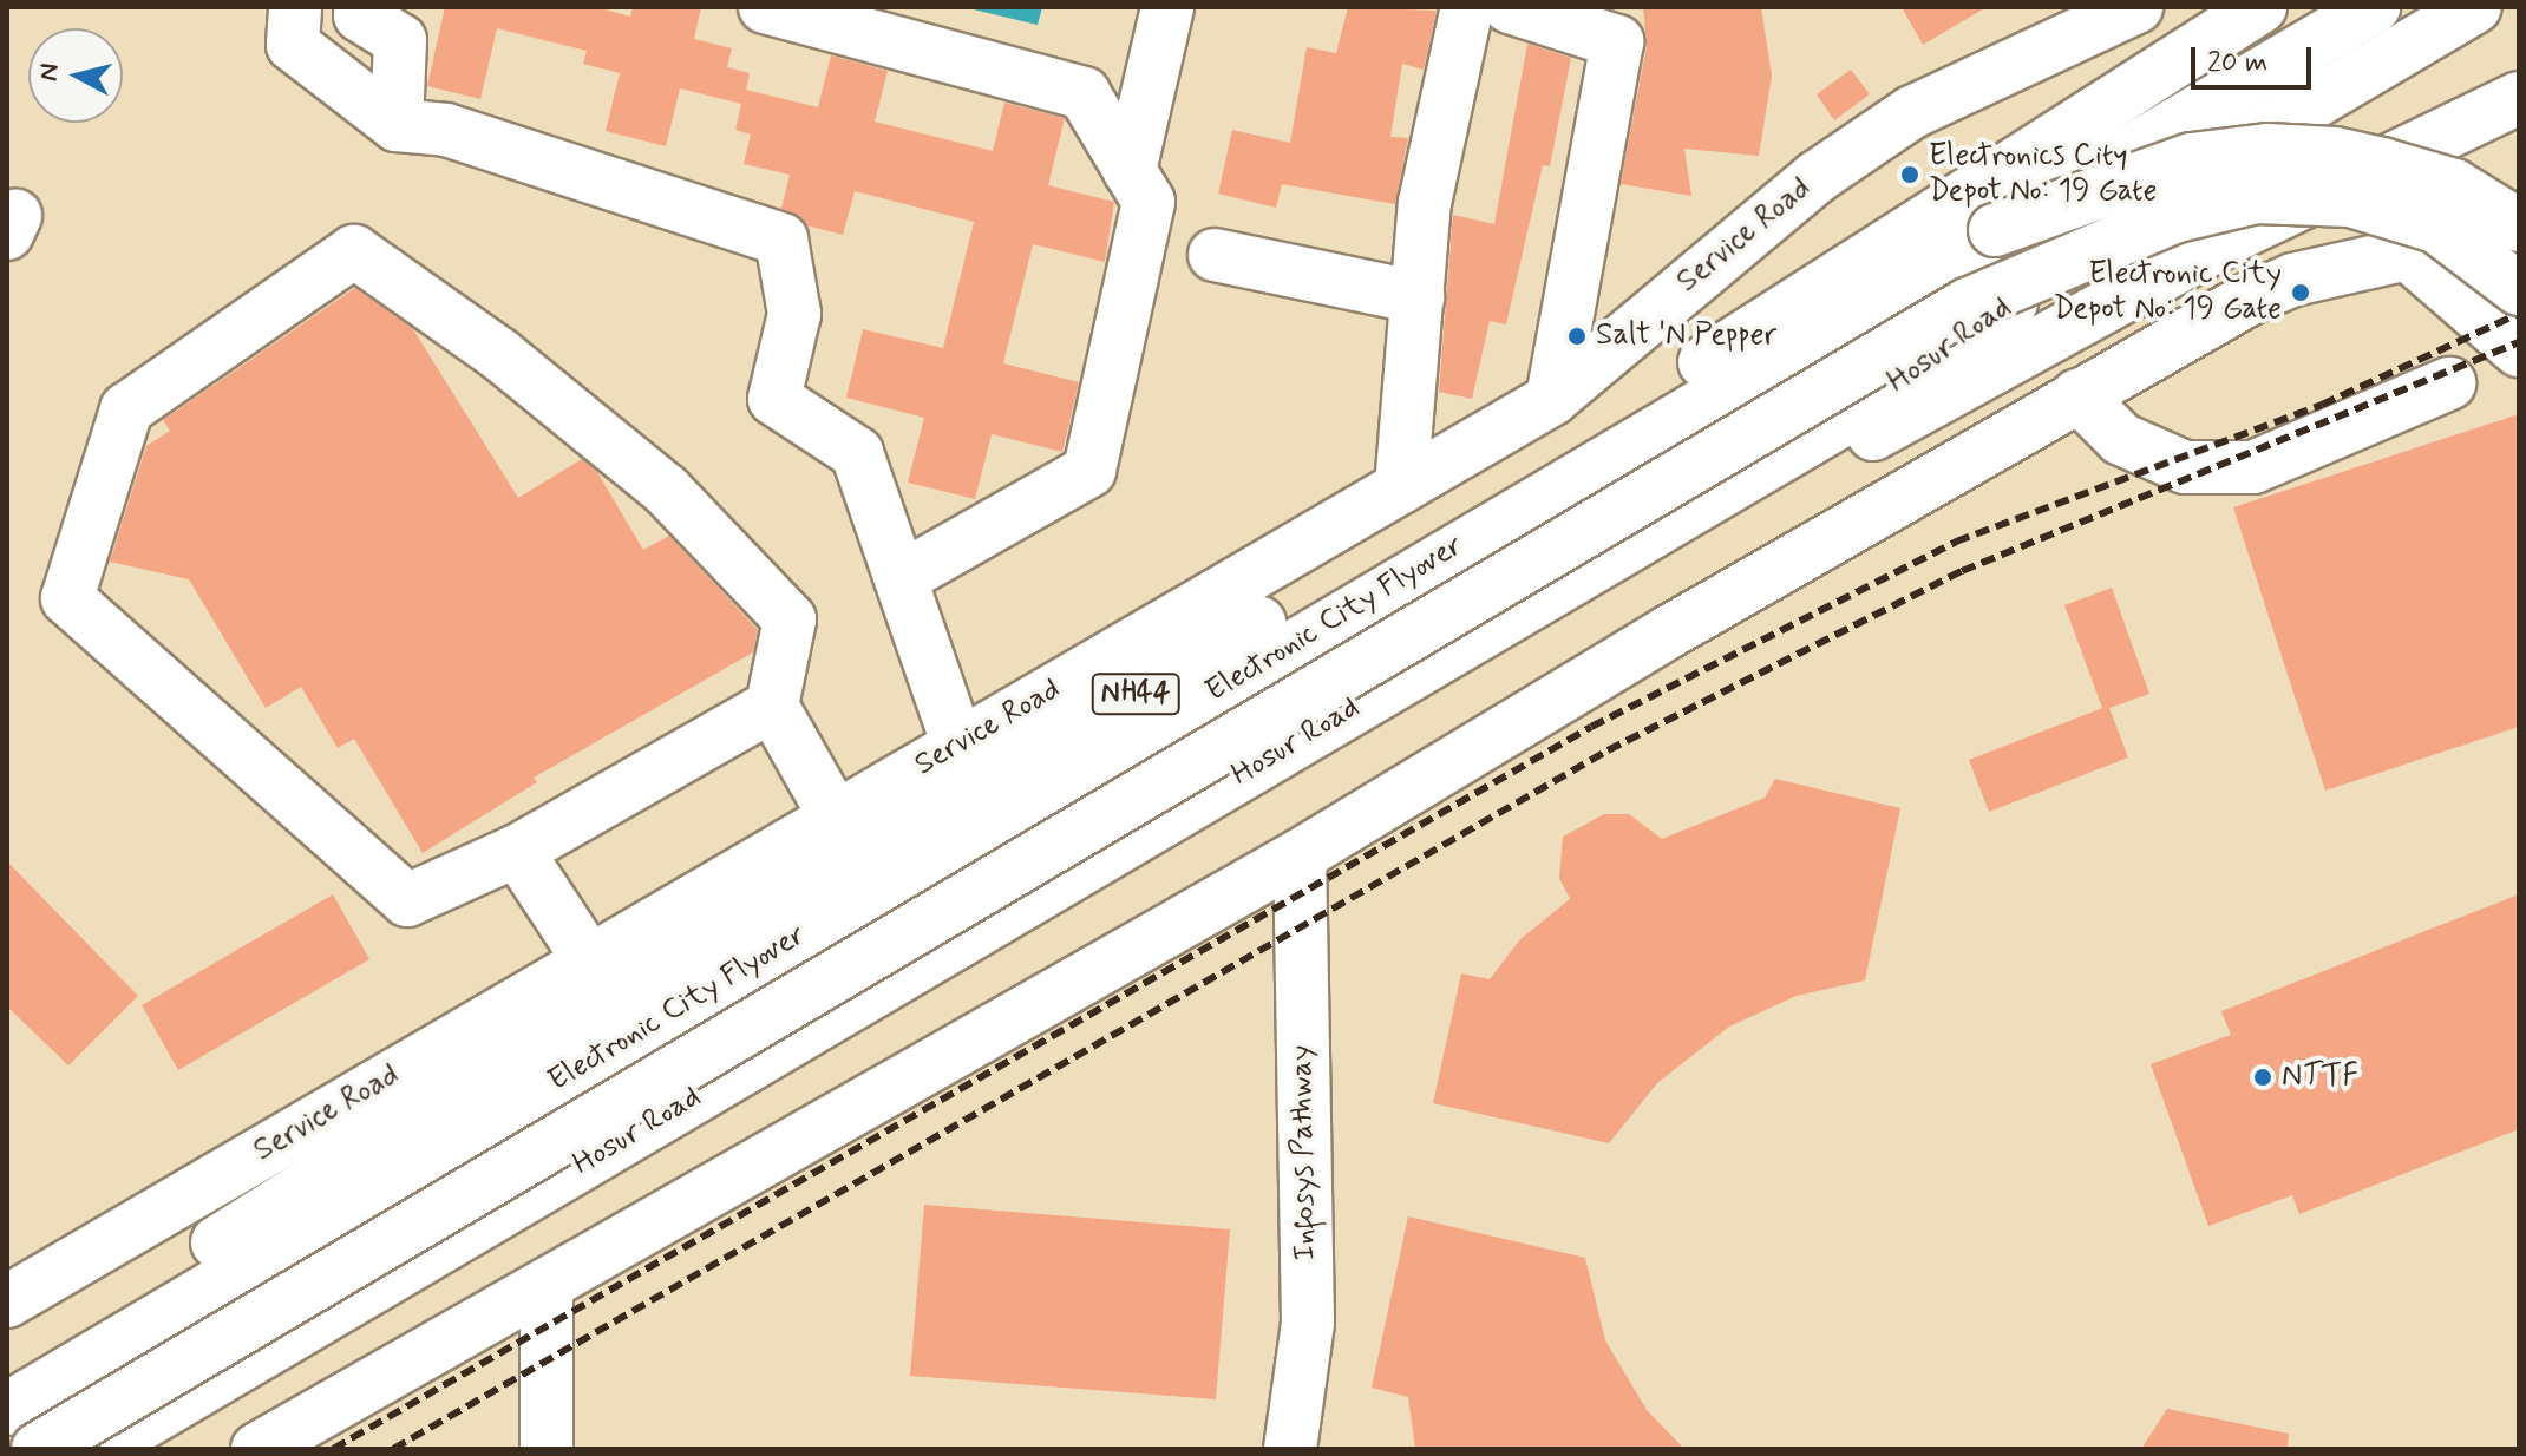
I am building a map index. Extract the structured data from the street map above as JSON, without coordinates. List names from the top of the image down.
{
  "streets": {
    "main road": [
      "Service Road",
      "Hosur Road",
      "Electronic City Flyover",
      "NH44",
      "Infosys Pathway"
    ]
  },
  "places": [
    "Electronics City Depot No: 19 Gate",
    "Electronic City Depot No: 19 Gate",
    "Salt 'N Pepper",
    "NTTF"
  ],
  "scale_bar": "20 m",
  "north": "left"
}
